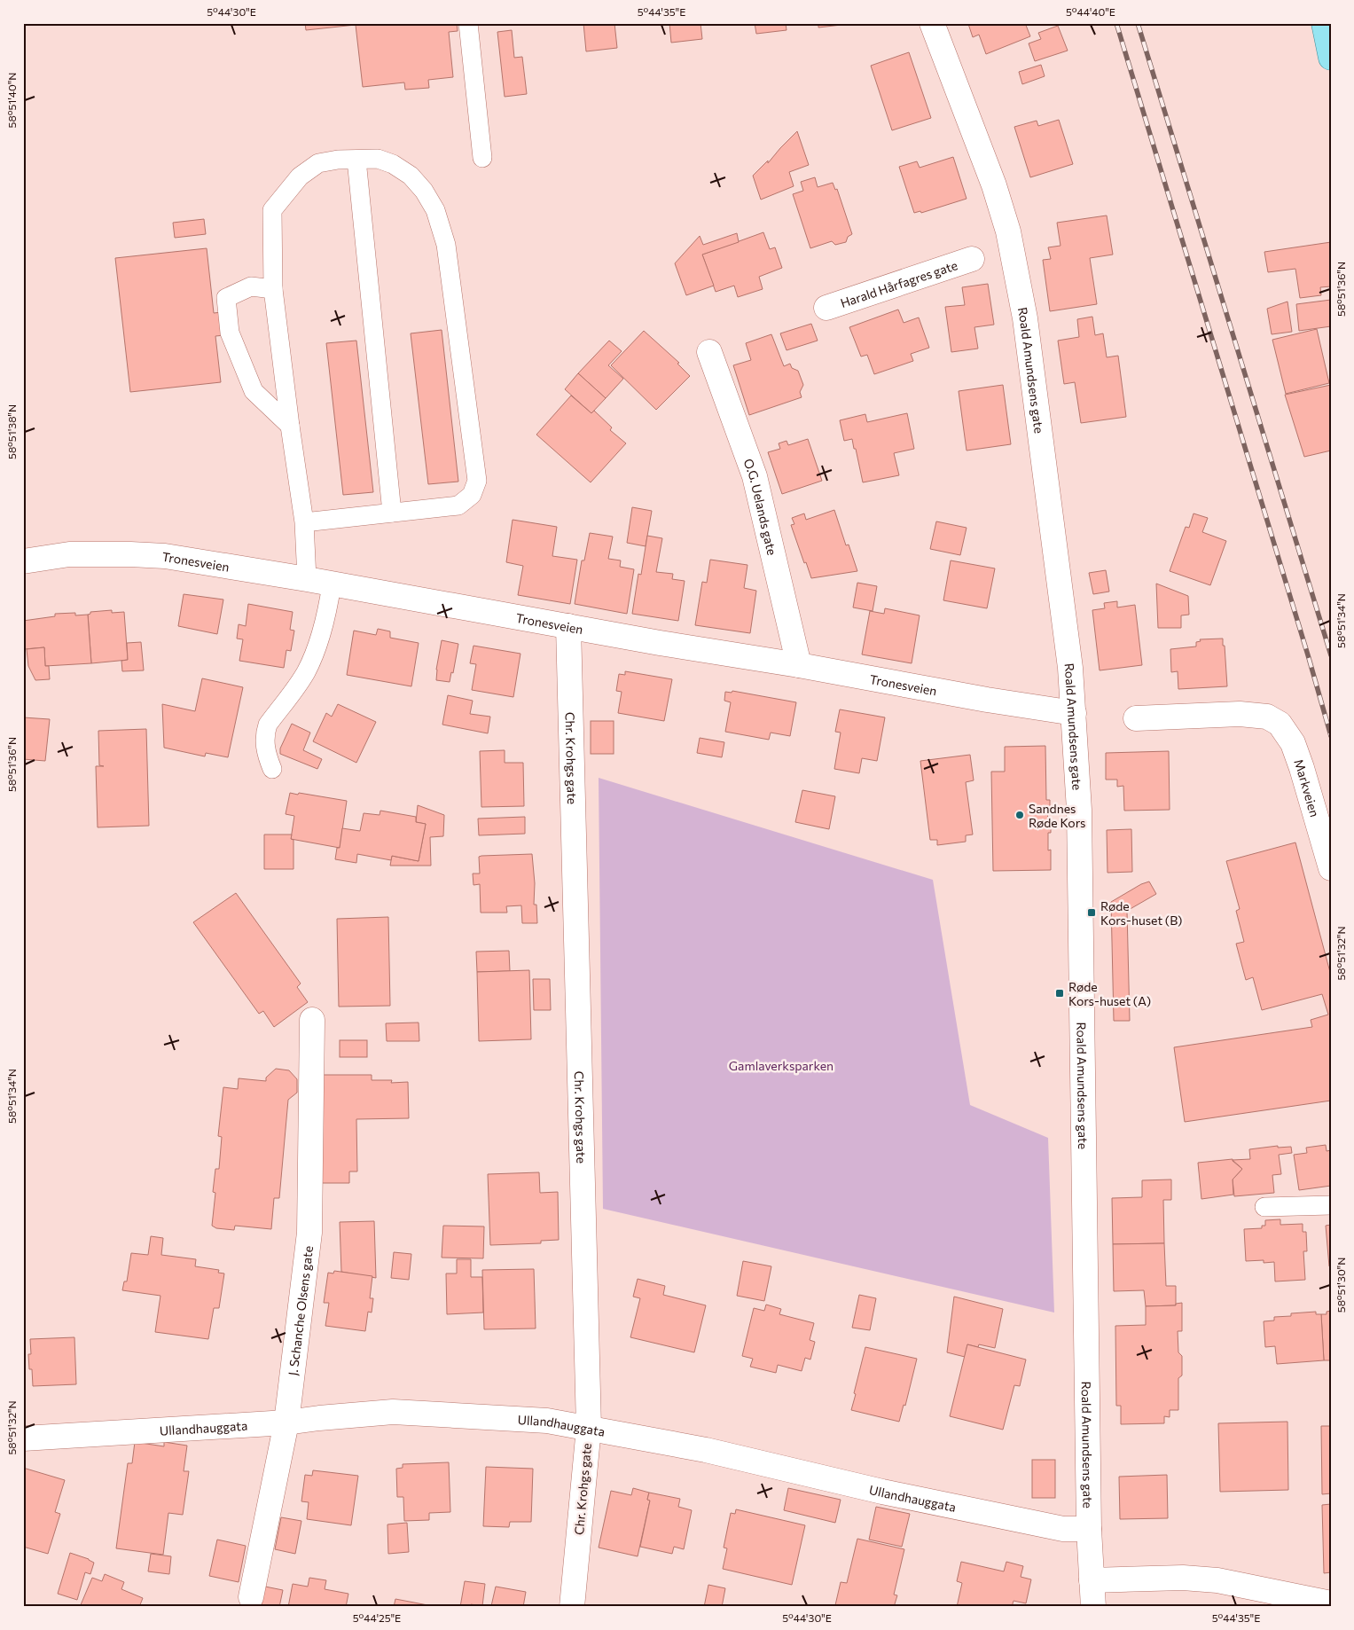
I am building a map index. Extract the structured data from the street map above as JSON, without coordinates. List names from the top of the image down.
{
  "streets": {
    "street": [
      "Harald Hårfagres gate",
      "Roald Amundsens gate",
      "O.G. Uelands gate",
      "Tronesveien",
      "Chr. Krohgs gate",
      "Markveien",
      "J. Schanche Olsens gate",
      "Ullandhauggata"
    ]
  },
  "crossings": [
    ["Roald Amundsens gate", "Tronesveien"],
    ["Roald Amundsens gate", "Ullandhauggata"],
    ["O.G. Uelands gate", "Tronesveien"],
    ["Tronesveien", "Chr. Krohgs gate"],
    ["Chr. Krohgs gate", "Ullandhauggata"],
    ["J. Schanche Olsens gate", "Ullandhauggata"]
  ],
  "parks": ["Gamlaverksparken"],
  "places": {
    "other": ["Sandnes Røde Kors"],
    "transit": ["Røde Kors-huset (B)", "Røde Kors-huset (A)"]
  },
  "coordinates": [
    "5°44'30\"E",
    "5°44'35\"E",
    "5°44'40\"E",
    "58°51'40\"N",
    "58°51'36\"N",
    "58°51'38\"N",
    "58°51'34\"N",
    "58°51'32\"N",
    "58°51'30\"N",
    "5°44'25\"E"
  ]
}
